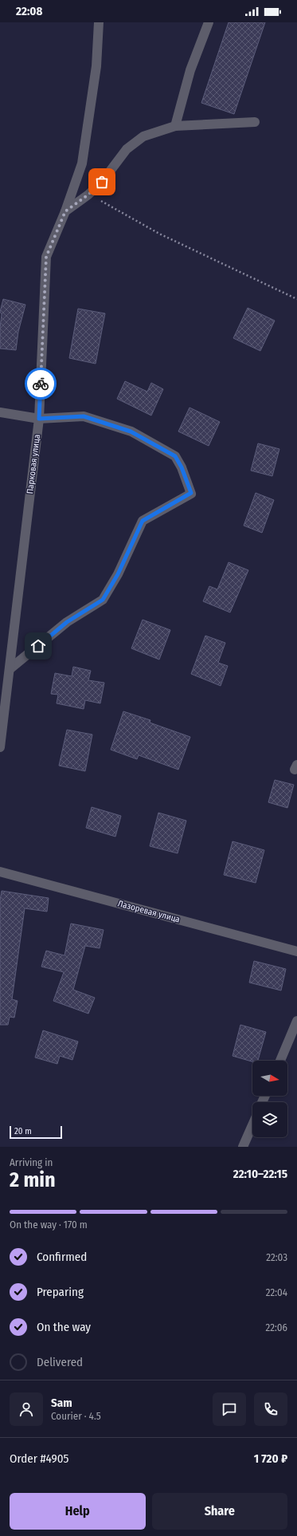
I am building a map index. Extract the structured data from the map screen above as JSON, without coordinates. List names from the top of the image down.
{
  "streets": {
    "street": ["Парковая улица", "Лазоревая улица"]
  },
  "scale_bar": "20 m",
  "north": "right",
  "page": {
    "status": "22:08",
    "scale": "20 m",
    "heading": ["2 min", "Arriving in", "22:10–22:15"],
    "panel": [
      "Sam",
      "Courier · 4.5",
      "Order #4905",
      "1 720 ₽"
    ],
    "bar": "On the way · 170 m",
    "list": [
      ["Confirmed", "22:03"],
      ["Preparing", "22:04"],
      ["On the way", "22:06"],
      "Delivered"
    ],
    "buttons": ["Help", "Share"]
  }
}
